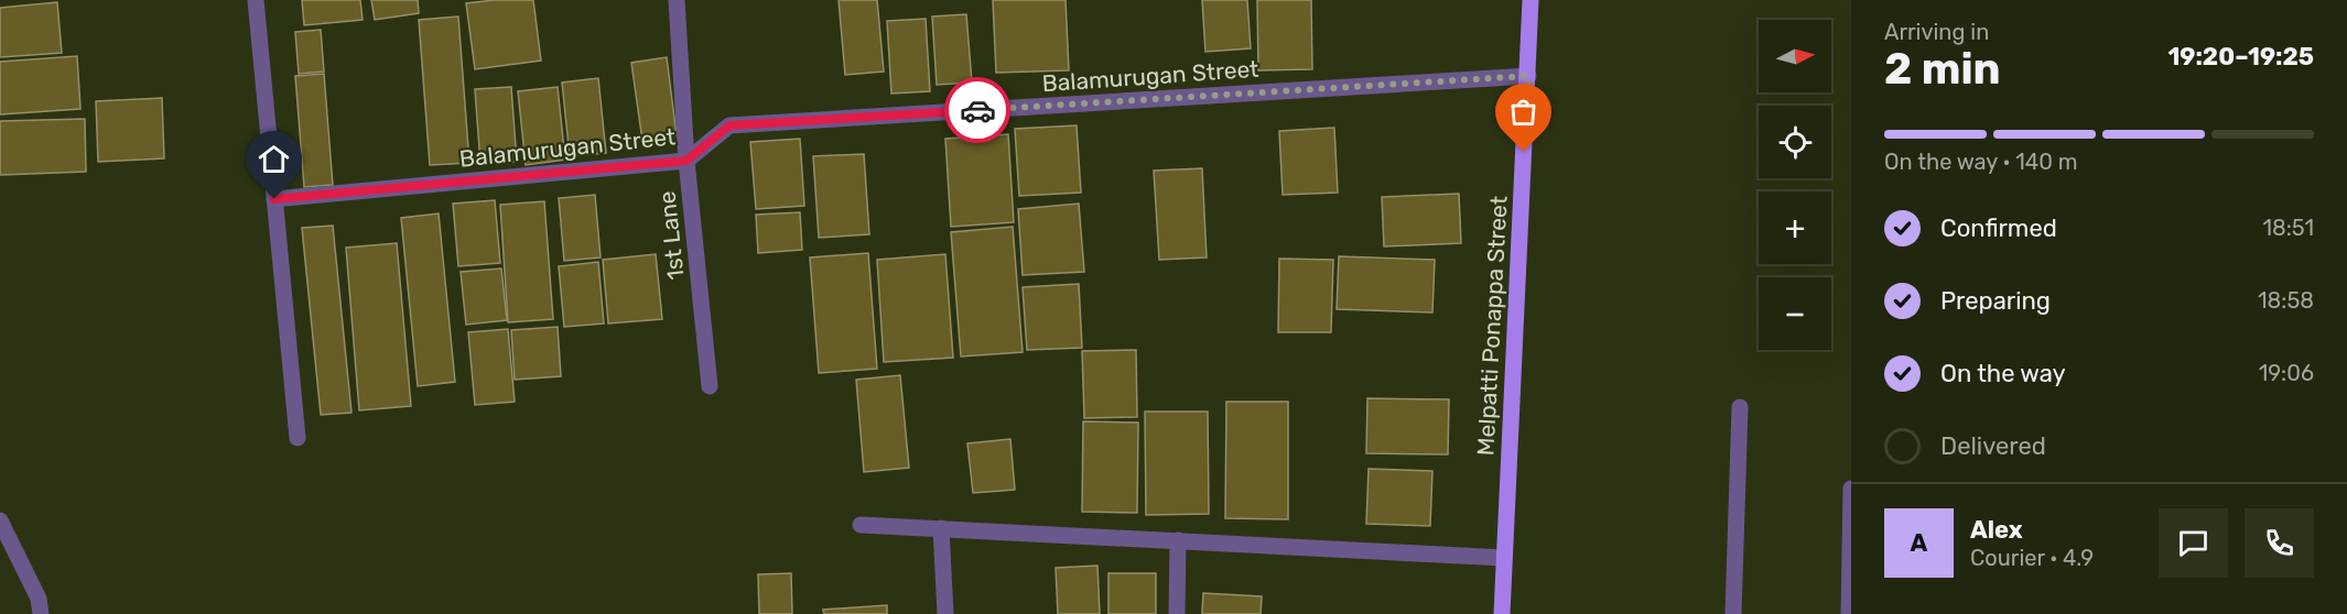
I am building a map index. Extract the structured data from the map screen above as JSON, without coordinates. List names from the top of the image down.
{
  "streets": {
    "main road": ["Melpatti Ponappa Street"],
    "street": ["Balamurugan Street", "1st Lane"]
  },
  "crossings": [
    ["Balamurugan Street", "1st Lane"],
    ["Balamurugan Street", "Melpatti Ponappa Street"]
  ],
  "north": "right",
  "page": {
    "heading": ["2 min", "Arriving in", "19:20–19:25"],
    "panel": ["Alex", "Courier · 4.9"],
    "map_buttons": ["+", "−"],
    "bar": "On the way · 140 m",
    "list": [
      ["Confirmed", "18:51"],
      ["Preparing", "18:58"],
      ["On the way", "19:06"],
      "Delivered"
    ],
    "round": "A"
  }
}
